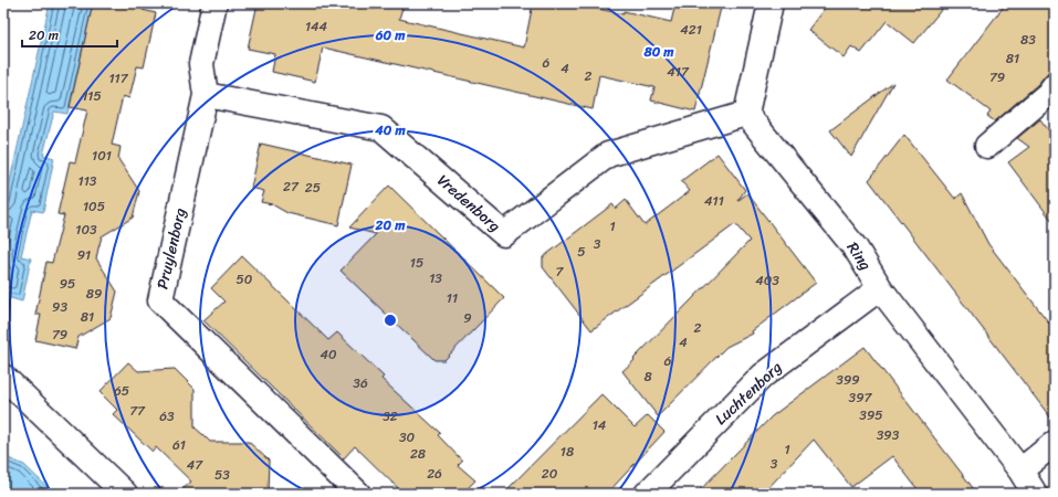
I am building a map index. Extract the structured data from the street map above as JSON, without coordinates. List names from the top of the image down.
{
  "streets": {
    "street": [
      "Vredenborg",
      "Pruylenborg",
      "Ring",
      "Luchtenborg"
    ]
  },
  "crossings": [
    ["Vredenborg", "Pruylenborg"],
    ["Vredenborg", "Ring"],
    ["Ring", "Luchtenborg"]
  ],
  "house_numbers": [
    "144",
    "421",
    "83",
    "81",
    "6",
    "4",
    "417",
    "2",
    "79",
    "117",
    "115",
    "101",
    "113",
    "27",
    "25",
    "411",
    "105",
    "1",
    "103",
    "3",
    "5",
    "91",
    "15",
    "7",
    "13",
    "50",
    "403",
    "95",
    "89",
    "11",
    "93",
    "81",
    "9",
    "2",
    "79",
    "4",
    "40",
    "6",
    "8",
    "399",
    "36",
    "65",
    "397",
    "77",
    "395",
    "63",
    "32",
    "14",
    "393",
    "30",
    "61",
    "1",
    "18",
    "28",
    "3",
    "47",
    "26",
    "20",
    "53"
  ],
  "scale_bar": "20 m",
  "rings": [
    "60 m",
    "80 m",
    "40 m",
    "20 m"
  ]
}
